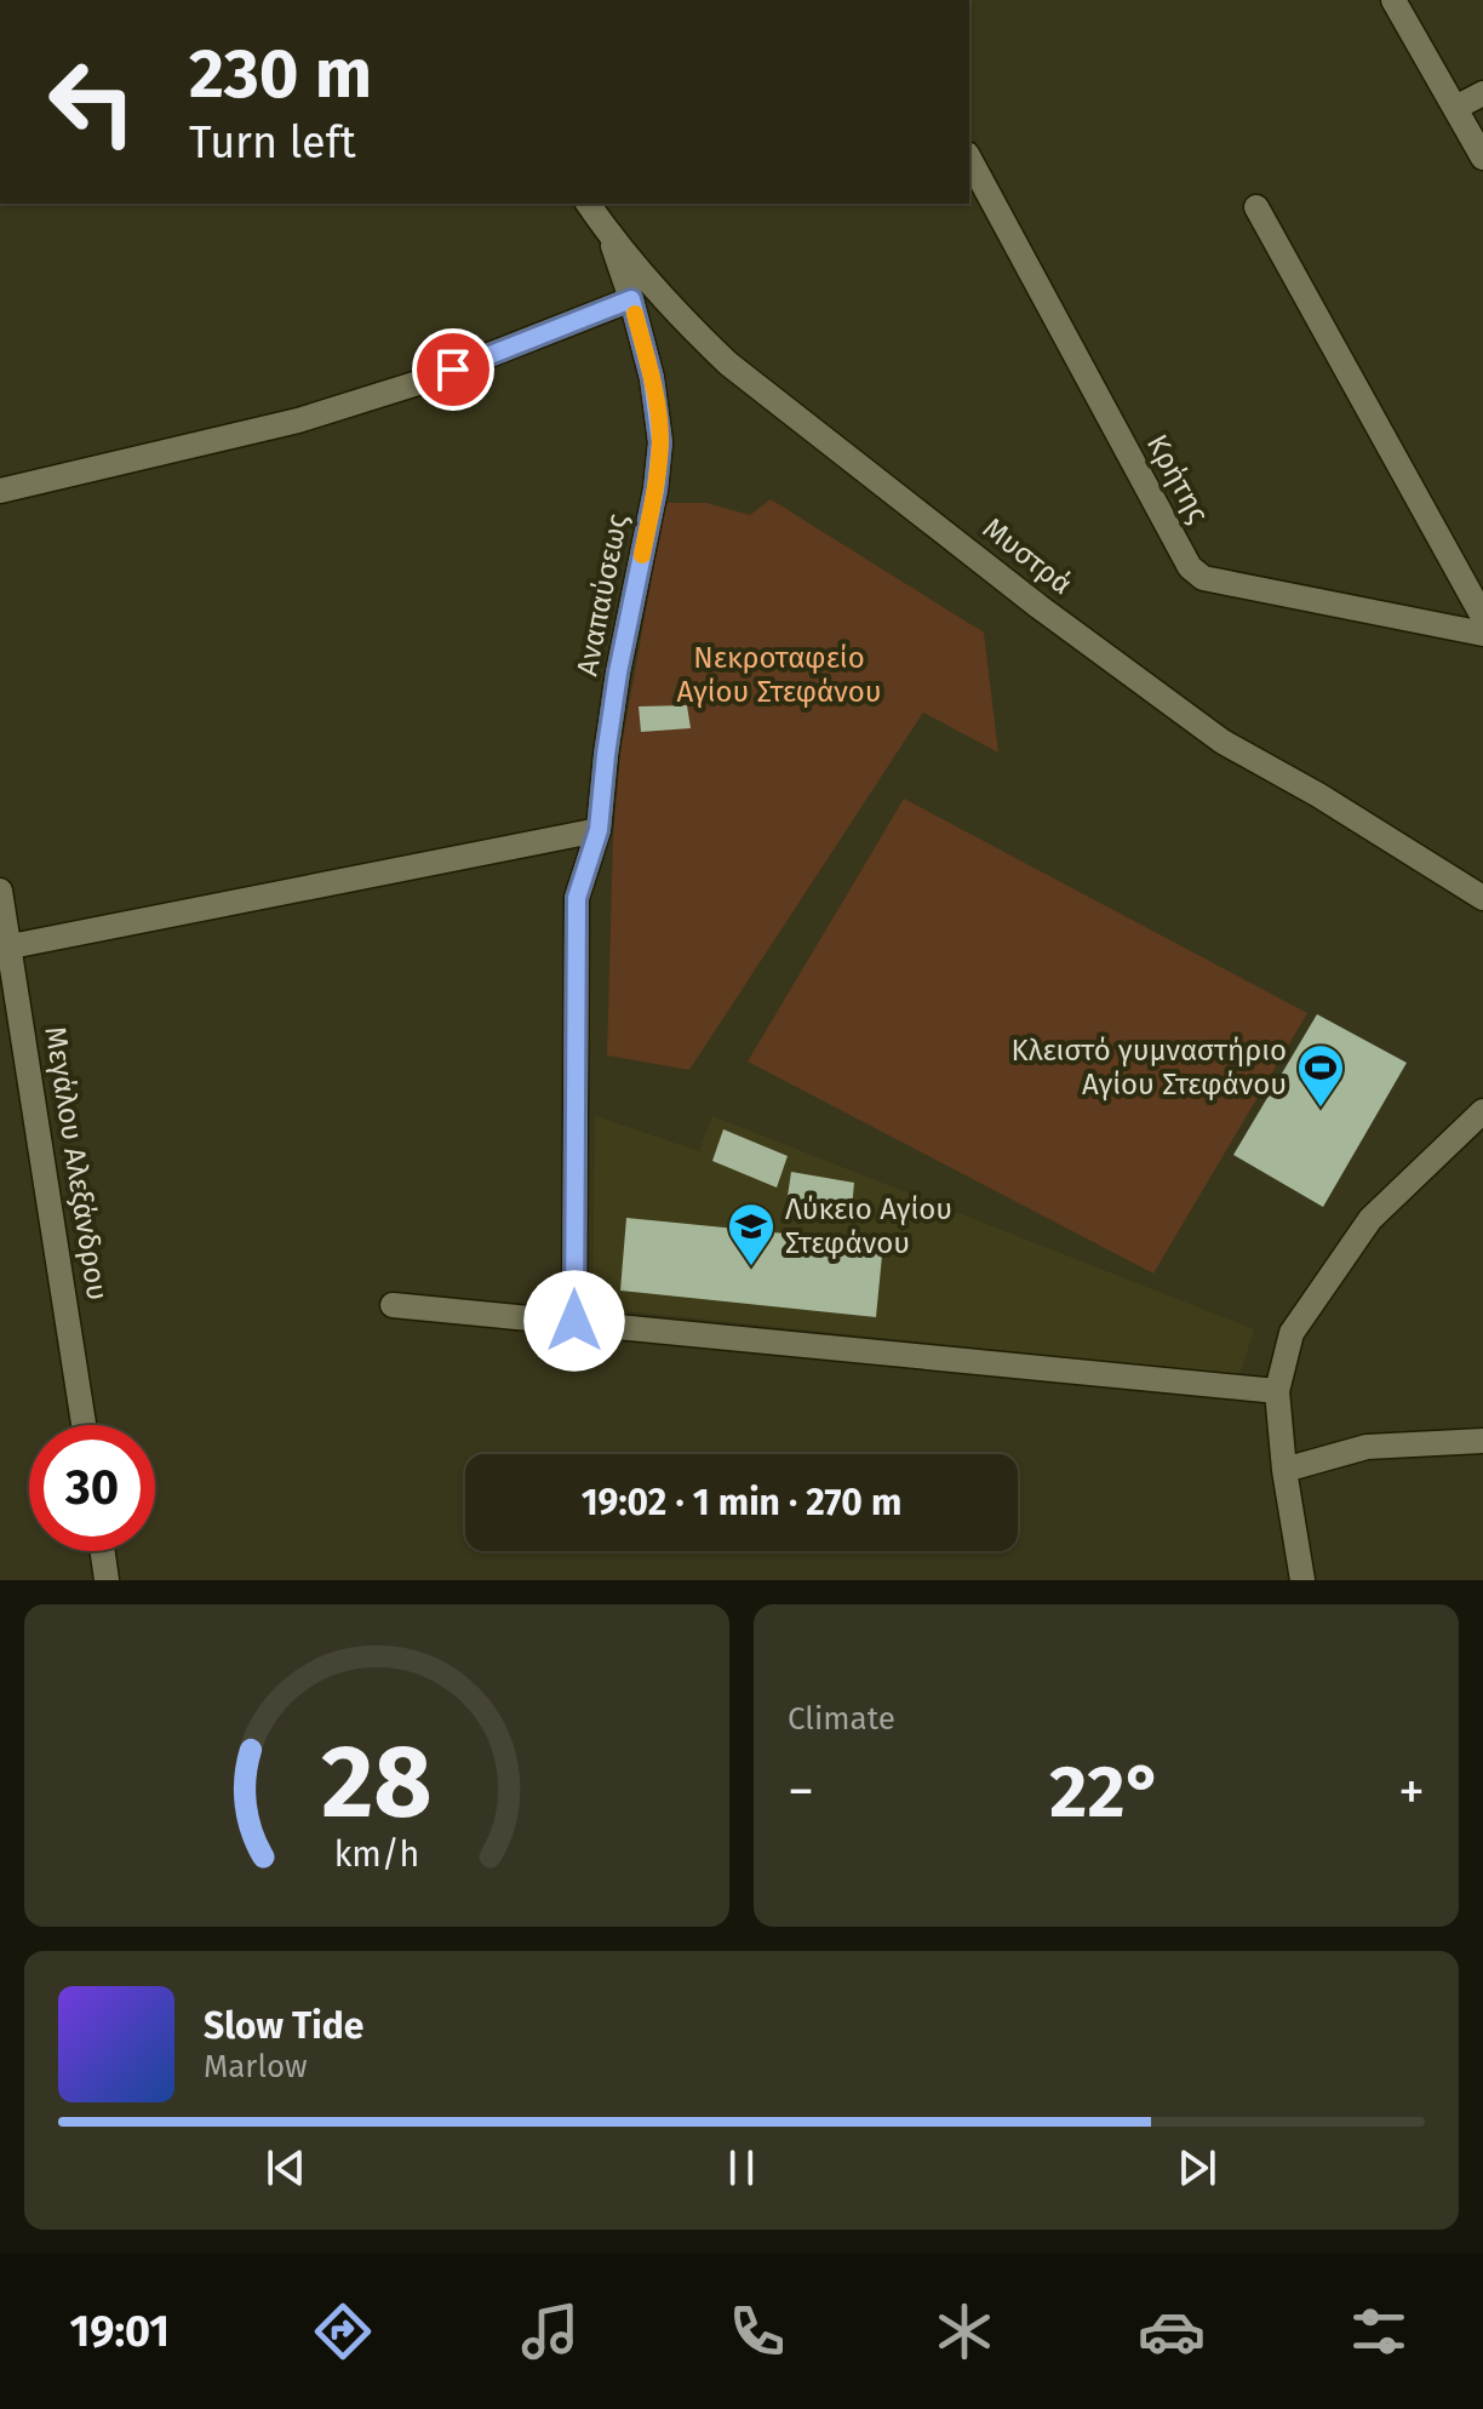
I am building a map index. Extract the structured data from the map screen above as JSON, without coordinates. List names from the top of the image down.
{
  "streets": {
    "street": [
      "Κρήτης",
      "Μυστρά",
      "Αναπαύσεως",
      "Μεγάλου Αλεξάνδρου"
    ]
  },
  "crossings": [
    ["Μυστρά", "Αναπαύσεως"]
  ],
  "parks": ["Νεκροταφείο Αγίου Στεφάνου"],
  "places": {
    "sports": ["Κλειστό γυμναστήριο Αγίου Στεφάνου"],
    "school or university": ["Λύκειο Αγίου Στεφάνου"]
  },
  "page": {
    "turn": ["230 m", "Turn left"],
    "limit": "30",
    "trip": "19:02 · 1 min · 270 m",
    "tile": "Climate",
    "heat": ["−", "22°", "+"],
    "song": ["Slow Tide", "Marlow"],
    "tabs": "19:01",
    "gauge": ["28", "km/h"]
  }
}
